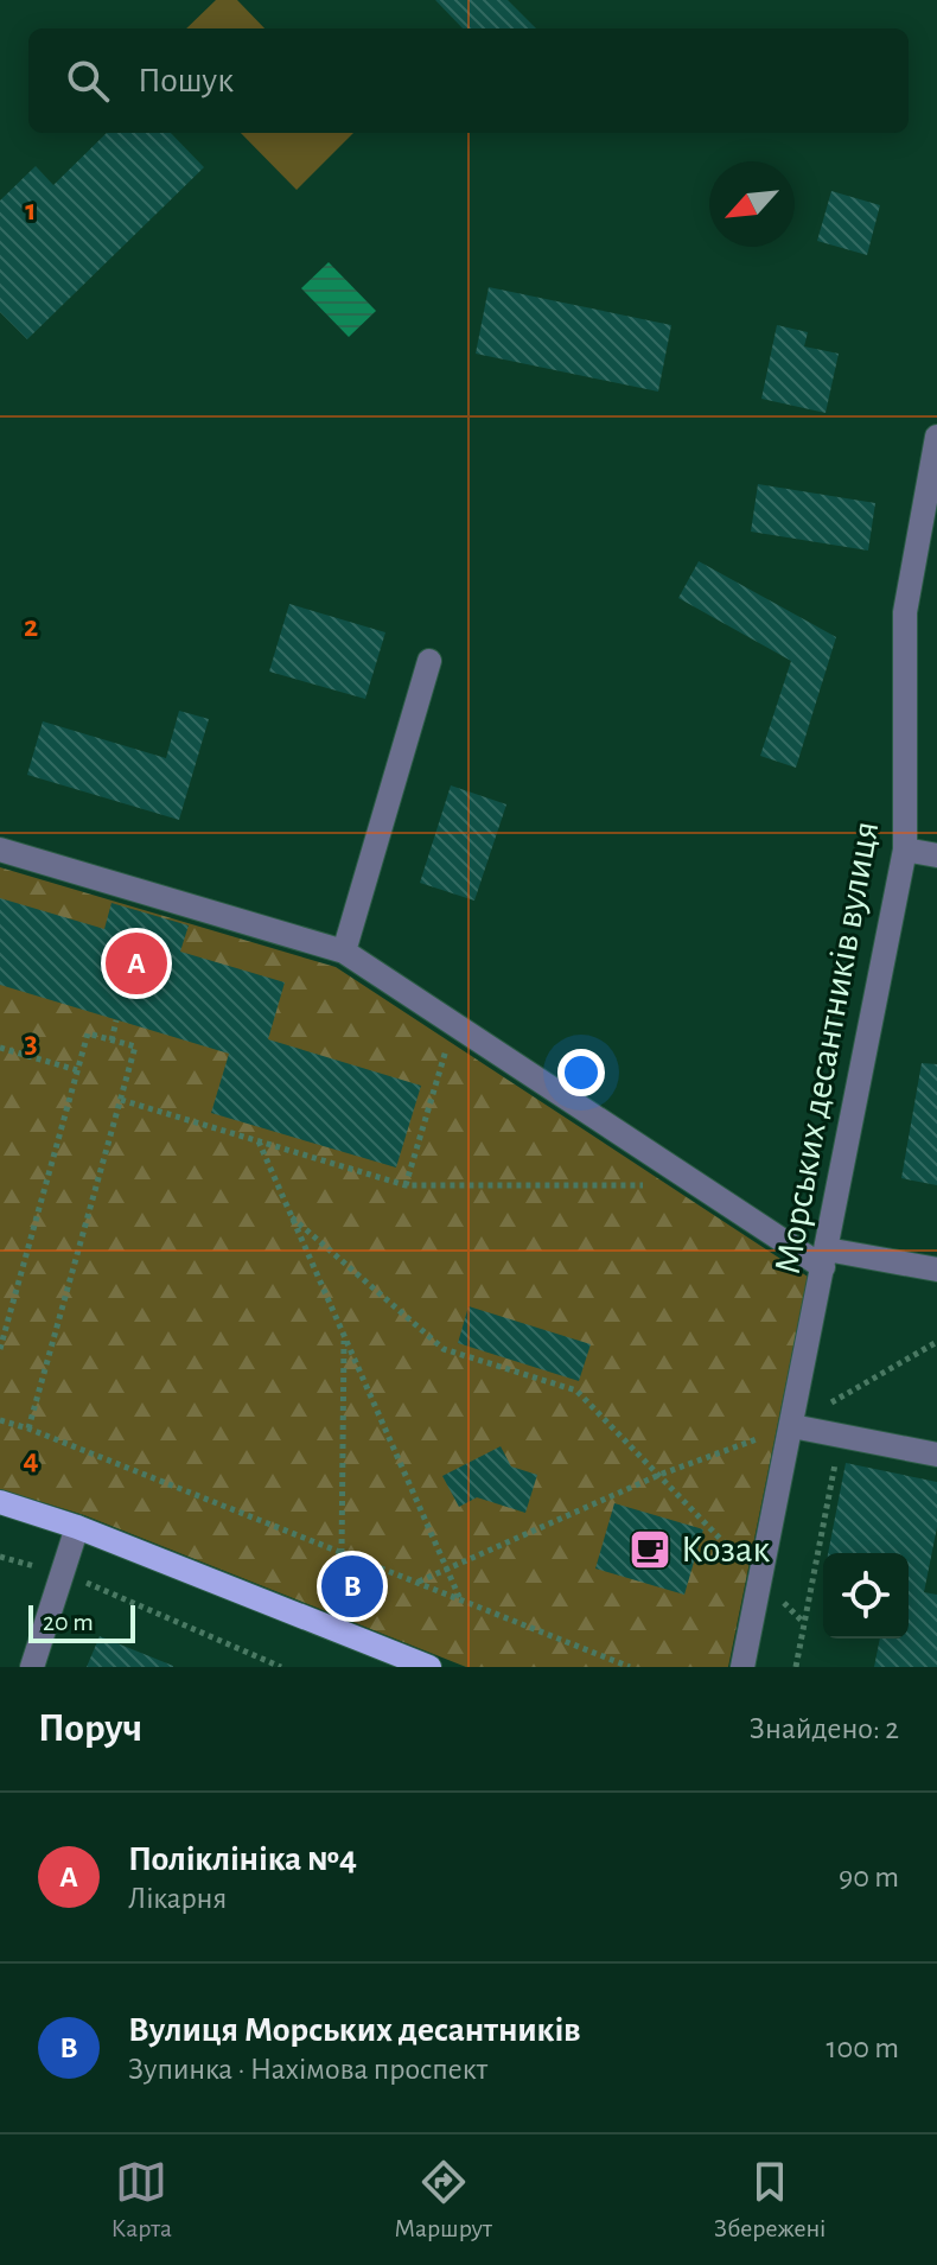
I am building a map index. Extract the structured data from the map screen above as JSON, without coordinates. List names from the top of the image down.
{
  "streets": {
    "street": ["Морських десантників вулиця"]
  },
  "places": {
    "cafe": ["Козак"]
  },
  "scale_bar": "20 m",
  "north": "bottom left",
  "page": {
    "search": "Пошук",
    "pins": ["A", "B"],
    "scale": "20 m",
    "heading": ["Поруч", "Знайдено: 2"],
    "list": [
      {
        "mark": "A",
        "name": "Поліклініка №4",
        "note": "Лікарня",
        "value": "90 m"
      },
      {
        "mark": "B",
        "name": "Вулиця Морських десантників",
        "note": "Зупинка · Нахімова проспект",
        "value": "100 m"
      }
    ],
    "nav": ["Карта", "Маршрут", "Збережені"]
  },
  "grid": {
    "rows": [
      "1",
      "2",
      "3",
      "4"
    ]
  }
}
